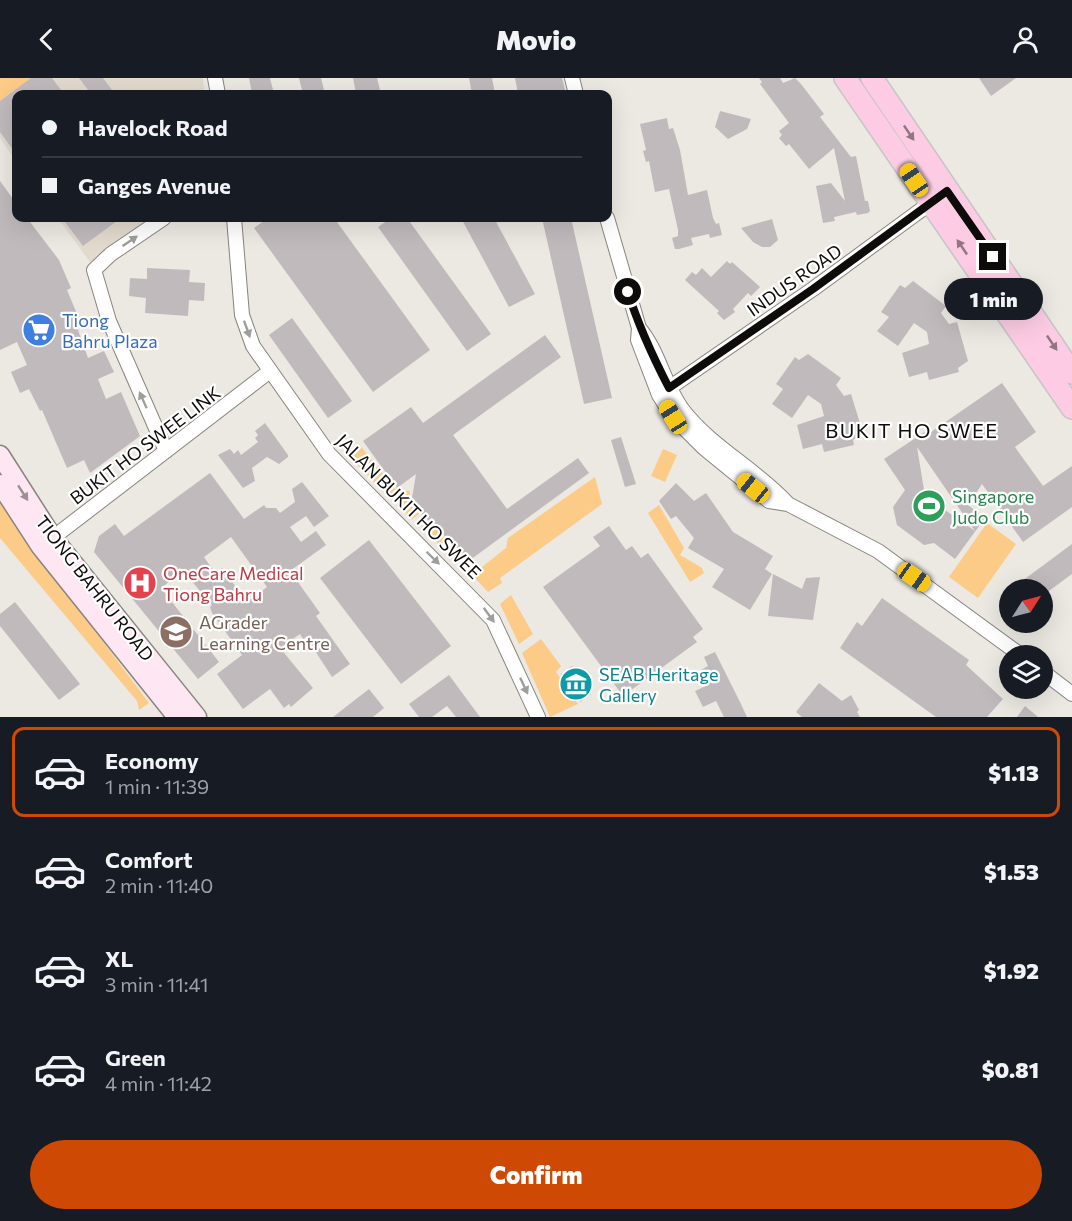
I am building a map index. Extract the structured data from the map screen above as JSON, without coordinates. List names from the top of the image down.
{
  "streets": {
    "main road": ["TIONG BAHRU ROAD"],
    "street": ["INDUS ROAD", "BUKIT HO SWEE LINK", "JALAN BUKIT HO SWEE"]
  },
  "crossings": [
    ["BUKIT HO SWEE LINK", "JALAN BUKIT HO SWEE"],
    ["BUKIT HO SWEE LINK", "TIONG BAHRU ROAD"]
  ],
  "one_way": ["JALAN BUKIT HO SWEE"],
  "districts": ["BUKIT HO SWEE"],
  "places": {
    "supermarket": ["Tiong Bahru Plaza"],
    "sports": ["Singapore Judo Club"],
    "hospital": ["OneCare Medical Tiong Bahru"],
    "school or university": ["AGrader Learning Centre"],
    "museum": ["SEAB Heritage Gallery"]
  },
  "north": "top right",
  "page": {
    "header": "Movio",
    "banner": ["Havelock Road", "Ganges Avenue"],
    "bubble": "1 min",
    "list": [
      {
        "name": "Economy",
        "note": "1 min · 11:39",
        "value": "$1.13"
      },
      {
        "name": "Comfort",
        "note": "2 min · 11:40",
        "value": "$1.53"
      },
      {
        "name": "XL",
        "note": "3 min · 11:41",
        "value": "$1.92"
      },
      {
        "name": "Green",
        "note": "4 min · 11:42",
        "value": "$0.81"
      }
    ],
    "buttons": "Confirm"
  }
}
